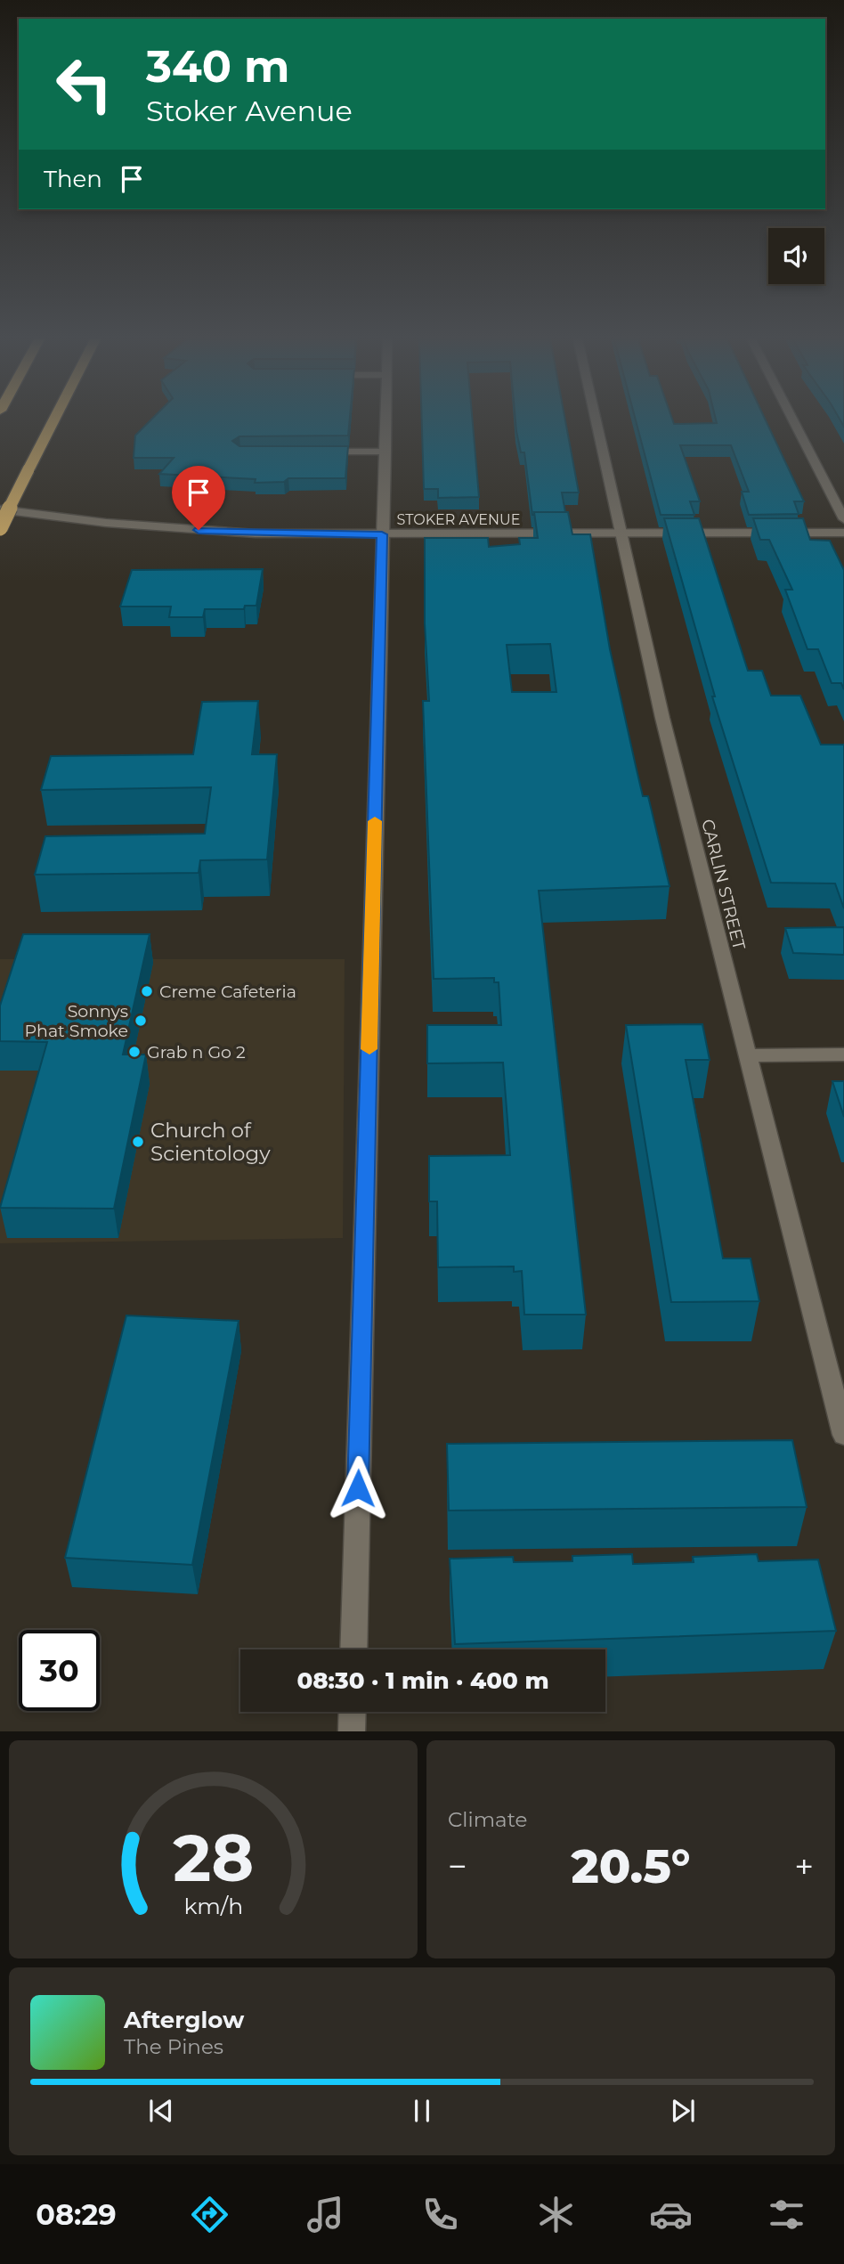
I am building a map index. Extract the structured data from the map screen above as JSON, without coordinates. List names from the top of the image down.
{
  "streets": {
    "street": ["STOKER AVENUE", "CARLIN STREET"]
  },
  "crossings": [
    ["STOKER AVENUE", "CARLIN STREET"]
  ],
  "places": [
    "Creme Cafeteria",
    "Sonnys Phat Smoke",
    "Grab n Go 2",
    "Church of Scientology"
  ],
  "page": {
    "turn": ["340 m", "Stoker Avenue"],
    "then": "Then",
    "limit": "30",
    "trip": "08:30 · 1 min · 400 m",
    "tile": "Climate",
    "heat": ["−", "20.5°", "+"],
    "song": ["Afterglow", "The Pines"],
    "tabs": "08:29",
    "gauge": ["28", "km/h"]
  }
}
